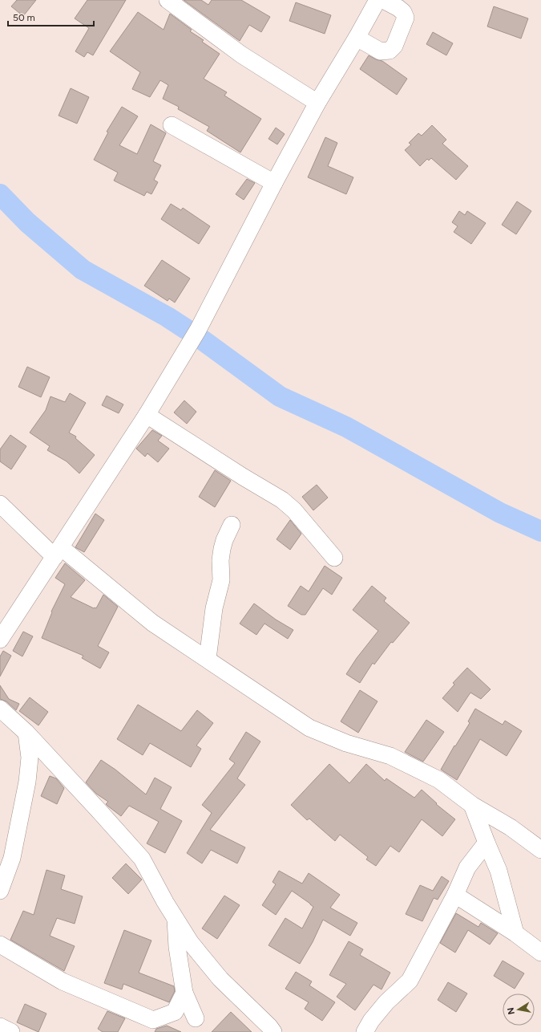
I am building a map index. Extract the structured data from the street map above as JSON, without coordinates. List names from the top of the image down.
{
  "scale_bar": "50 m",
  "north": "left"
}
